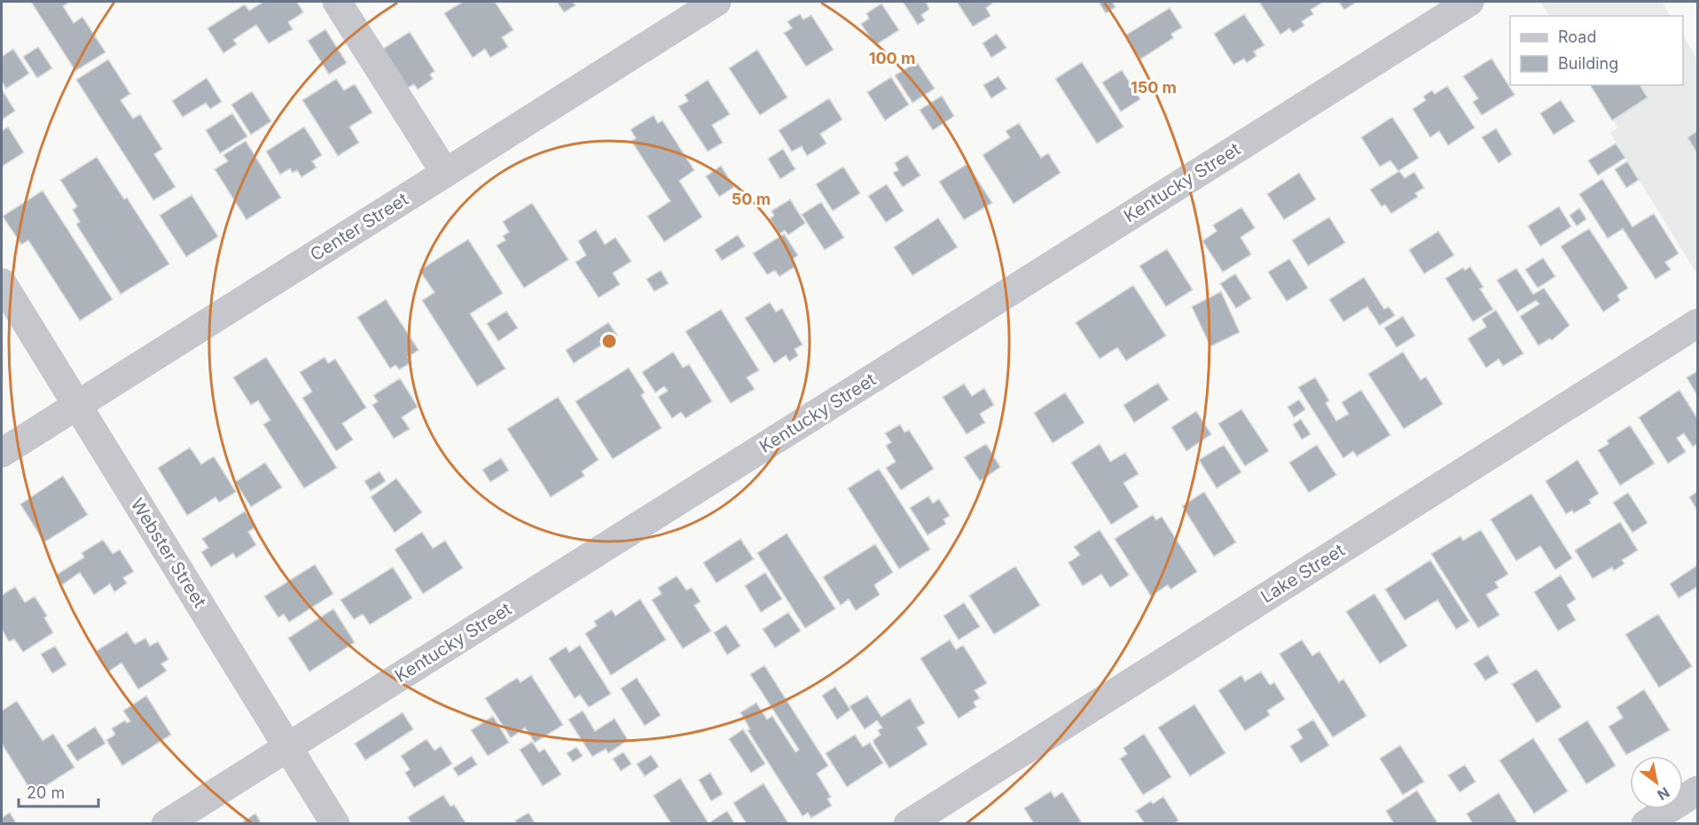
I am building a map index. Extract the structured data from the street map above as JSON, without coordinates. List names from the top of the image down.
{
  "streets": {
    "street": [
      "Kentucky Street",
      "Center Street",
      "Webster Street",
      "Lake Street"
    ]
  },
  "crossings": [
    ["Kentucky Street", "Webster Street"],
    ["Center Street", "Webster Street"]
  ],
  "legend": ["Road", "Building"],
  "scale_bar": "20 m",
  "north": "bottom right",
  "rings": ["100 m", "150 m", "50 m"]
}
